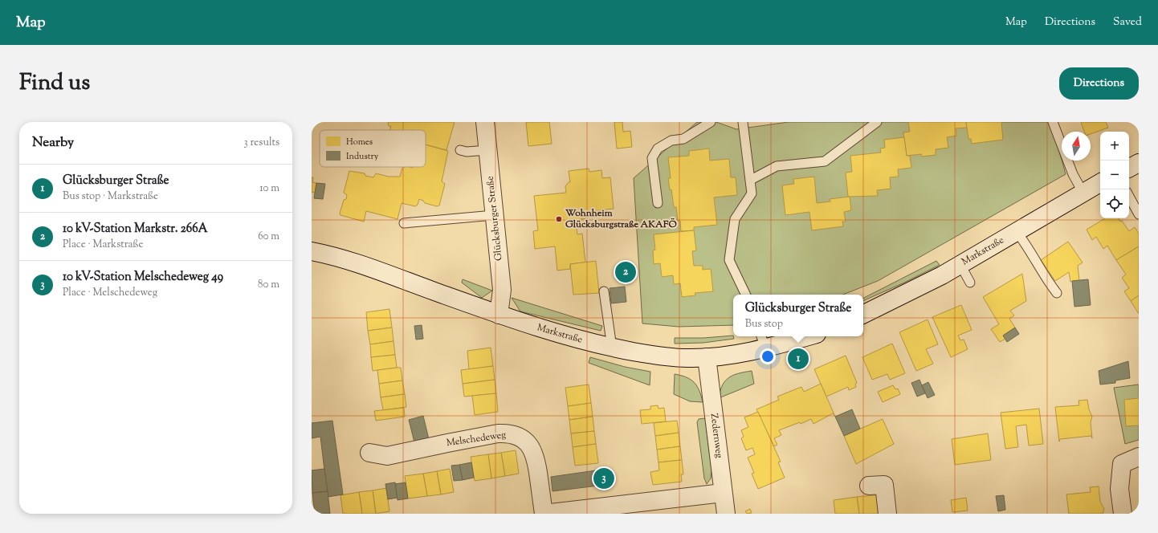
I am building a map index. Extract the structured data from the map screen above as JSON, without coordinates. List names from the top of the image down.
{
  "streets": {
    "street": [
      "Glücksburger Straße",
      "Markstraße",
      "Zedernweg",
      "Melschedeweg"
    ]
  },
  "crossings": [
    ["Glücksburger Straße", "Markstraße"],
    ["Markstraße", "Zedernweg"],
    ["Zedernweg", "Melschedeweg"]
  ],
  "places": ["Wohnheim Glücksburgstraße AKAFÖ"],
  "legend": ["Homes", "Industry"],
  "north": "top",
  "page": {
    "header": "Map",
    "nav": ["Map", "Directions", "Saved"],
    "title": "Find us",
    "buttons": "Directions",
    "heading": ["Nearby", "3 results"],
    "map_buttons": ["+", "−"],
    "list": [
      {
        "mark": "1",
        "name": "Glücksburger Straße",
        "note": "Bus stop · Markstraße",
        "value": "10 m"
      },
      {
        "mark": "2",
        "name": "10 kV-Station Markstr. 266A",
        "note": "Place · Markstraße",
        "value": "60 m"
      },
      {
        "mark": "3",
        "name": "10 kV-Station Melschedeweg 49",
        "note": "Place · Melschedeweg",
        "value": "80 m"
      }
    ],
    "pins": ["2", "1", "3"],
    "popup": ["Glücksburger Straße", "Bus stop"]
  }
}
